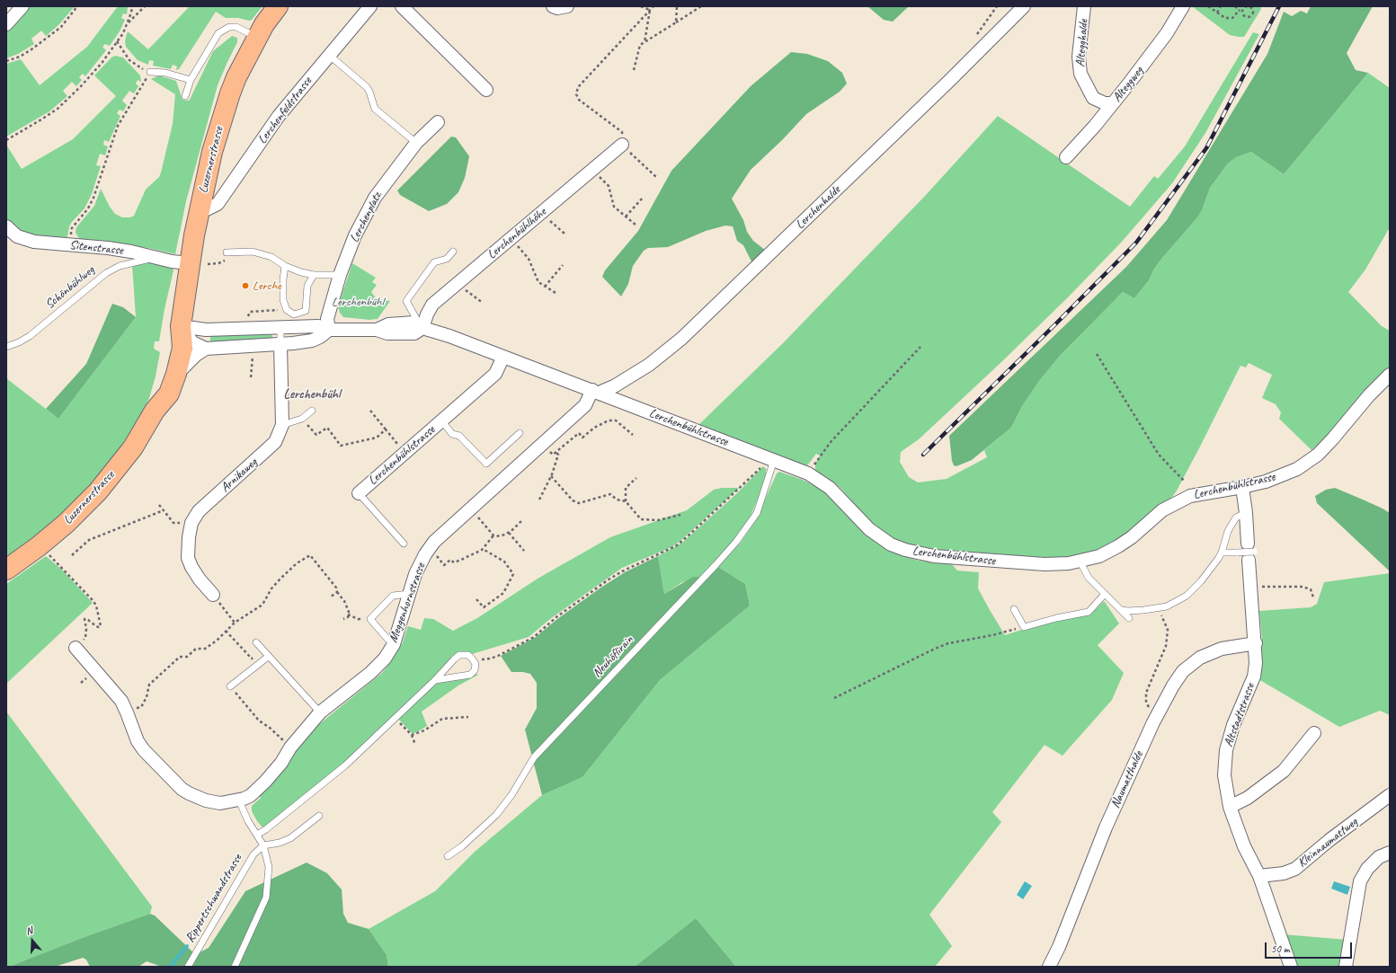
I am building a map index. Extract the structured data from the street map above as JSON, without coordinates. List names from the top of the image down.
{
  "streets": {
    "main road": ["Luzernerstrasse"],
    "street": [
      "Altegghalde",
      "Alteggweg",
      "Lerchenfeldstrasse",
      "Lerchenhalde",
      "Lerchenplatz",
      "Lerchenbühlhöhe",
      "Sitenstrasse",
      "Lerchenbühlstrasse",
      "Arnikaweg",
      "Meggenhornstrasse",
      "Altstadtstrasse",
      "Naumatthalde",
      "Kleinnaumattweg"
    ],
    "lane": ["Schönbühlweg", "Neuhöflirain", "Rippertschwandstrasse"]
  },
  "crossings": [
    ["Altegghalde", "Alteggweg"],
    ["Lerchenfeldstrasse", "Luzernerstrasse"],
    ["Luzernerstrasse", "Sitenstrasse"],
    ["Luzernerstrasse", "Lerchenbühlstrasse"],
    ["Lerchenhalde", "Lerchenbühlstrasse"],
    ["Lerchenhalde", "Meggenhornstrasse"],
    ["Lerchenplatz", "Lerchenbühlstrasse"],
    ["Lerchenbühlhöhe", "Lerchenbühlstrasse"],
    ["Sitenstrasse", "Schönbühlweg"],
    ["Lerchenbühlstrasse", "Meggenhornstrasse"],
    ["Lerchenbühlstrasse", "Neuhöflirain"],
    ["Lerchenbühlstrasse", "Altstadtstrasse"],
    ["Altstadtstrasse", "Naumatthalde"],
    ["Altstadtstrasse", "Kleinnaumattweg"]
  ],
  "districts": ["Lerchenbühl"],
  "parks": ["Lerchenbühl"],
  "places": ["Lerche"],
  "scale_bar": "50 m",
  "north": "top"
}
